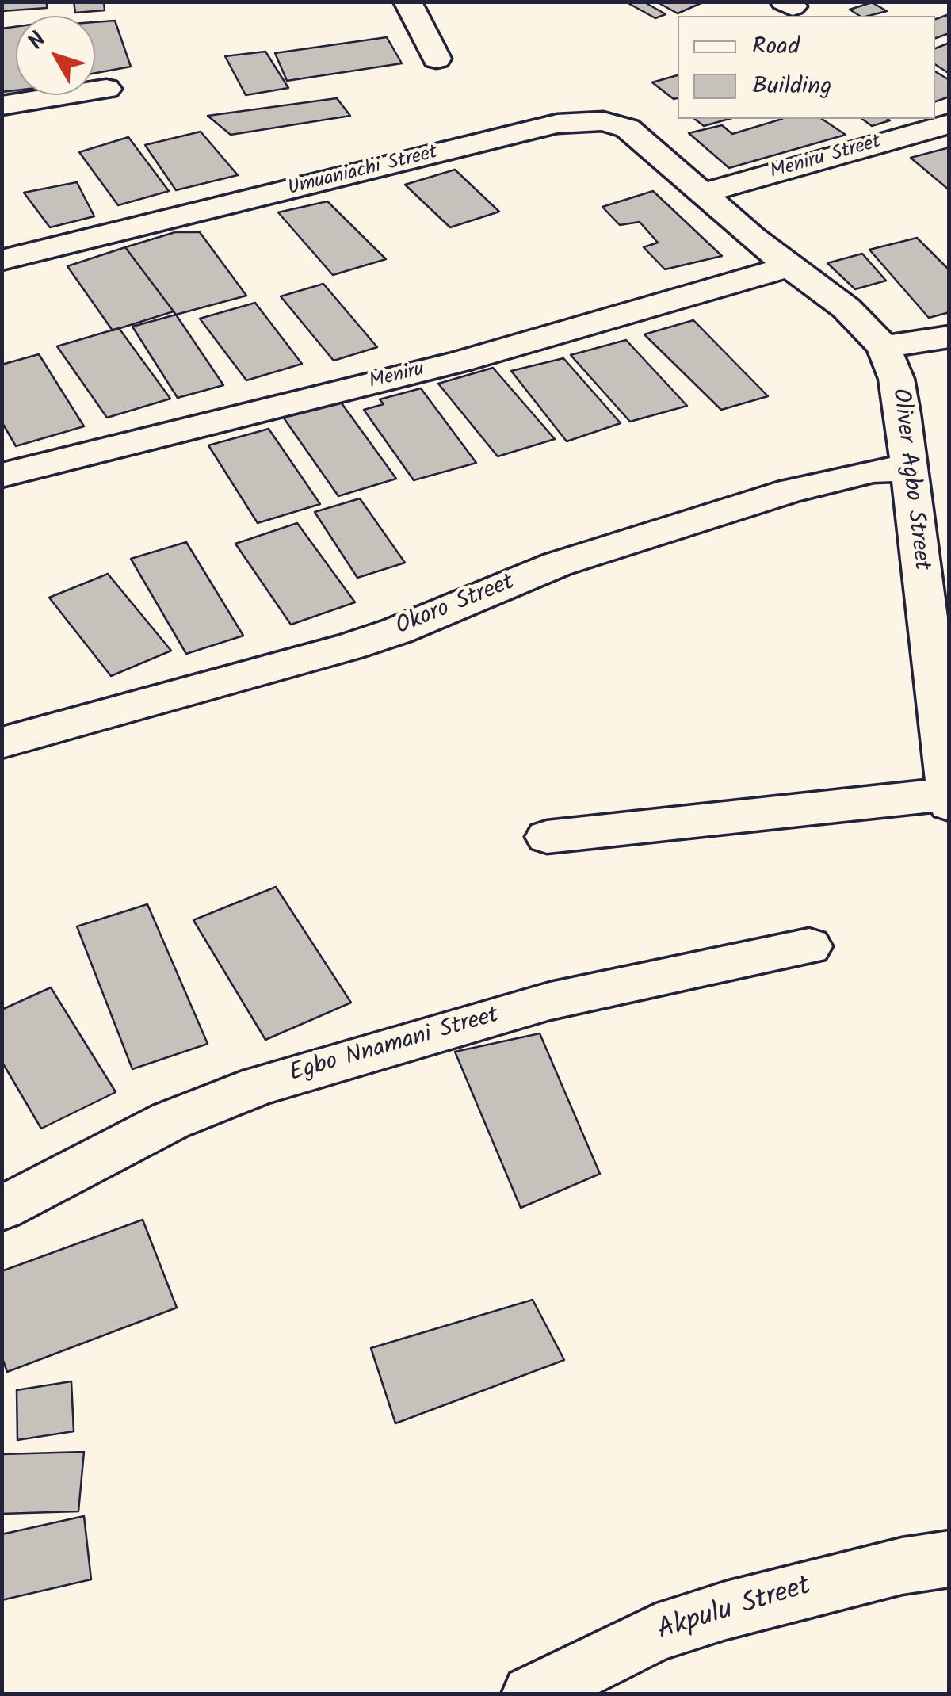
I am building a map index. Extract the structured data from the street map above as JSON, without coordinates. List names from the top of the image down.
{
  "streets": {
    "street": [
      "Meniru Street",
      "Umuaniachi Street",
      "Meniru",
      "Oliver Agbo Street",
      "Okoro Street",
      "Egbo Nnamani Street",
      "Akpulu Street"
    ]
  },
  "crossings": [
    ["Meniru Street", "Umuaniachi Street"],
    ["Meniru Street", "Oliver Agbo Street"],
    ["Umuaniachi Street", "Oliver Agbo Street"],
    ["Meniru", "Oliver Agbo Street"],
    ["Oliver Agbo Street", "Okoro Street"]
  ],
  "legend": ["Road", "Building"],
  "north": "top left"
}
